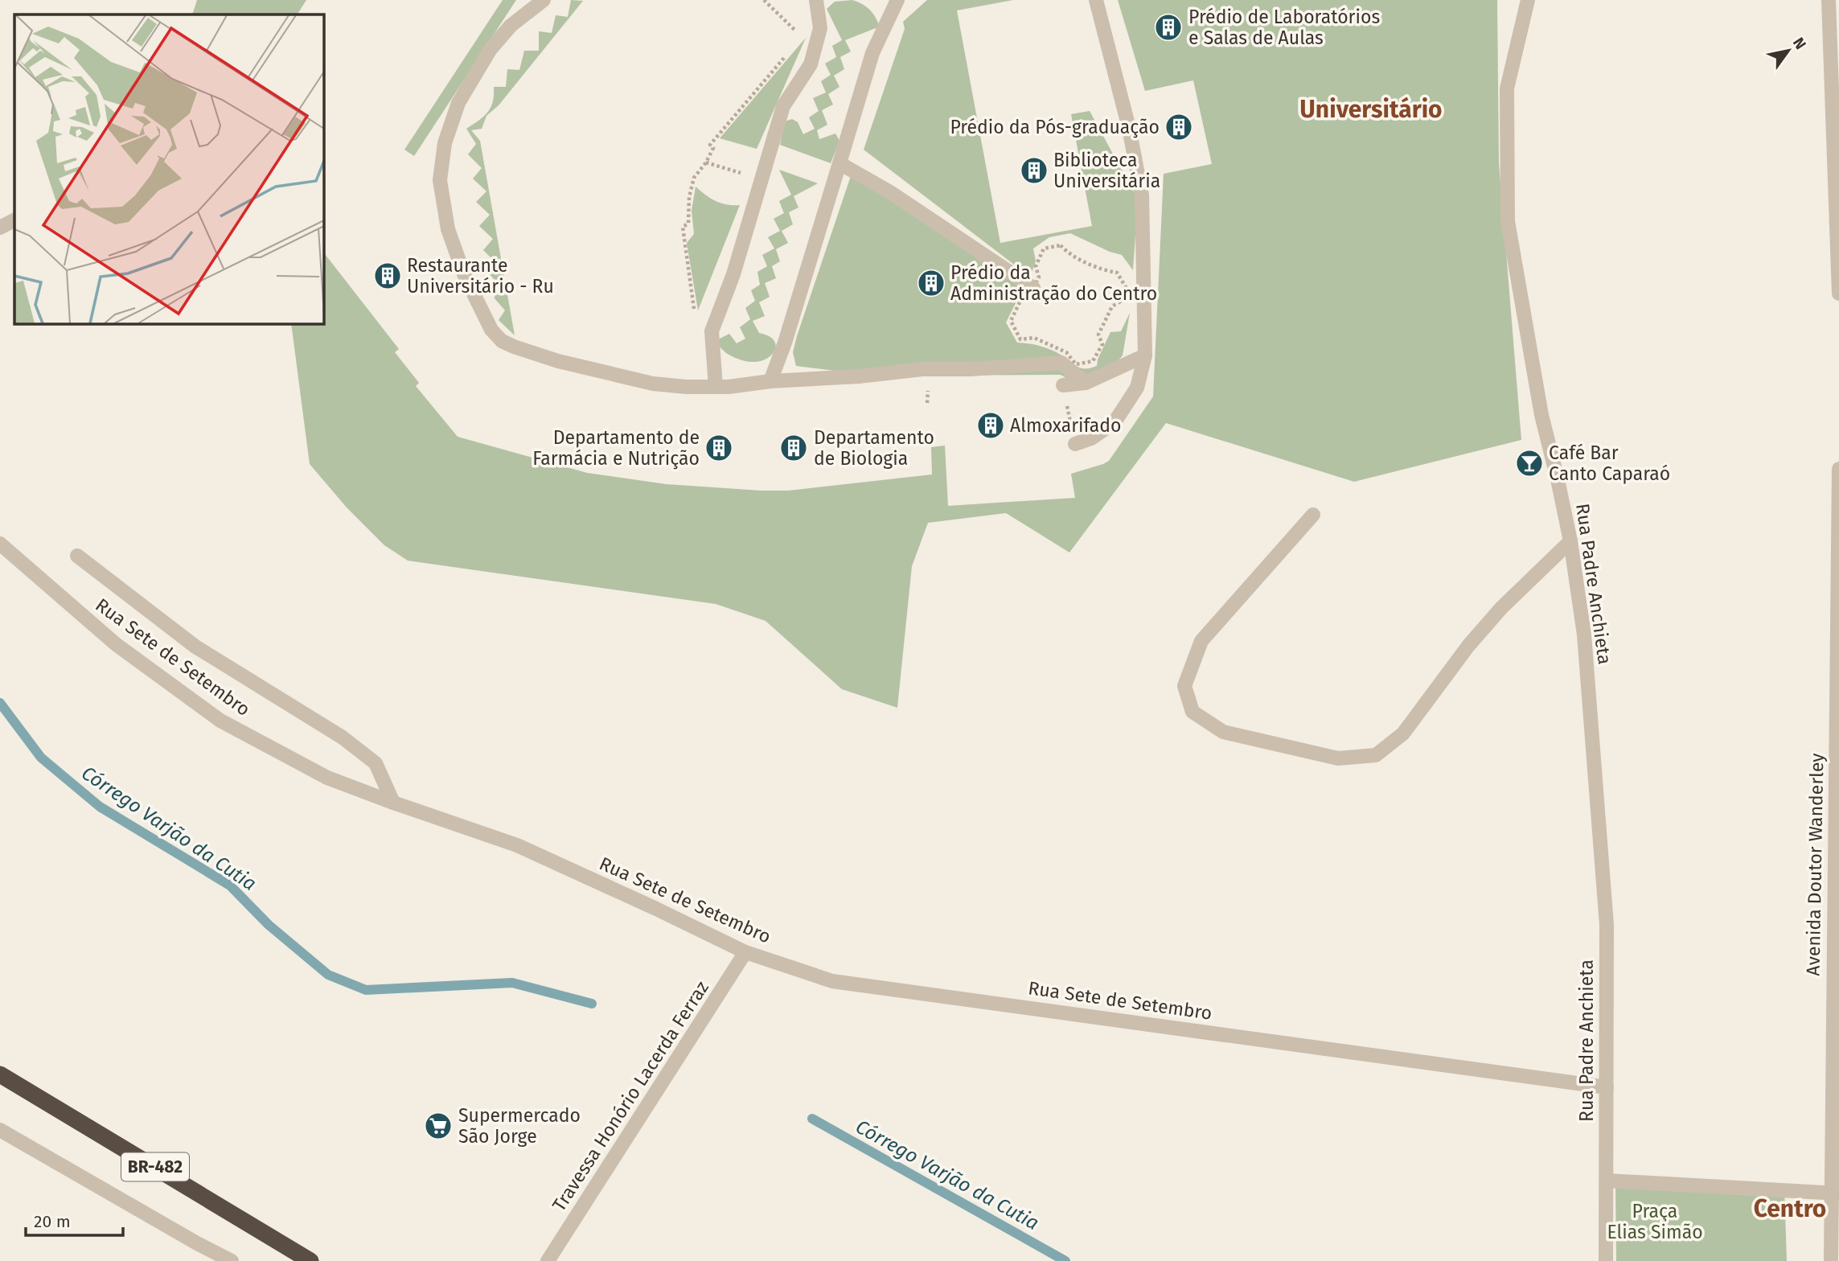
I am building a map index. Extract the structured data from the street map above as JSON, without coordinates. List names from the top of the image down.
{
  "streets": {
    "highway": ["BR-482"],
    "street": [
      "Rua Padre Anchieta",
      "Rua Sete de Setembro",
      "Avenida Doutor Wanderley",
      "Travessa Honório Lacerda Ferraz"
    ]
  },
  "crossings": [
    ["Rua Padre Anchieta", "Rua Sete de Setembro"],
    ["Rua Sete de Setembro", "Travessa Honório Lacerda Ferraz"]
  ],
  "districts": ["Universitário", "Centro"],
  "water": ["Córrego Varjão da Cutia"],
  "parks": ["Praça Elias Simão"],
  "places": {
    "building": [
      "Prédio de Laboratórios e Salas de Aulas",
      "Prédio da Pós-graduação",
      "Biblioteca Universitária",
      "Restaurante Universitário - Ru",
      "Prédio da Administração do Centro",
      "Almoxarifado",
      "Departamento de Farmácia e Nutrição",
      "Departamento de Biologia"
    ],
    "bar": ["Café Bar Canto Caparaó"],
    "supermarket": ["Supermercado São Jorge"]
  },
  "scale_bar": "20 m",
  "north": "top right"
}
